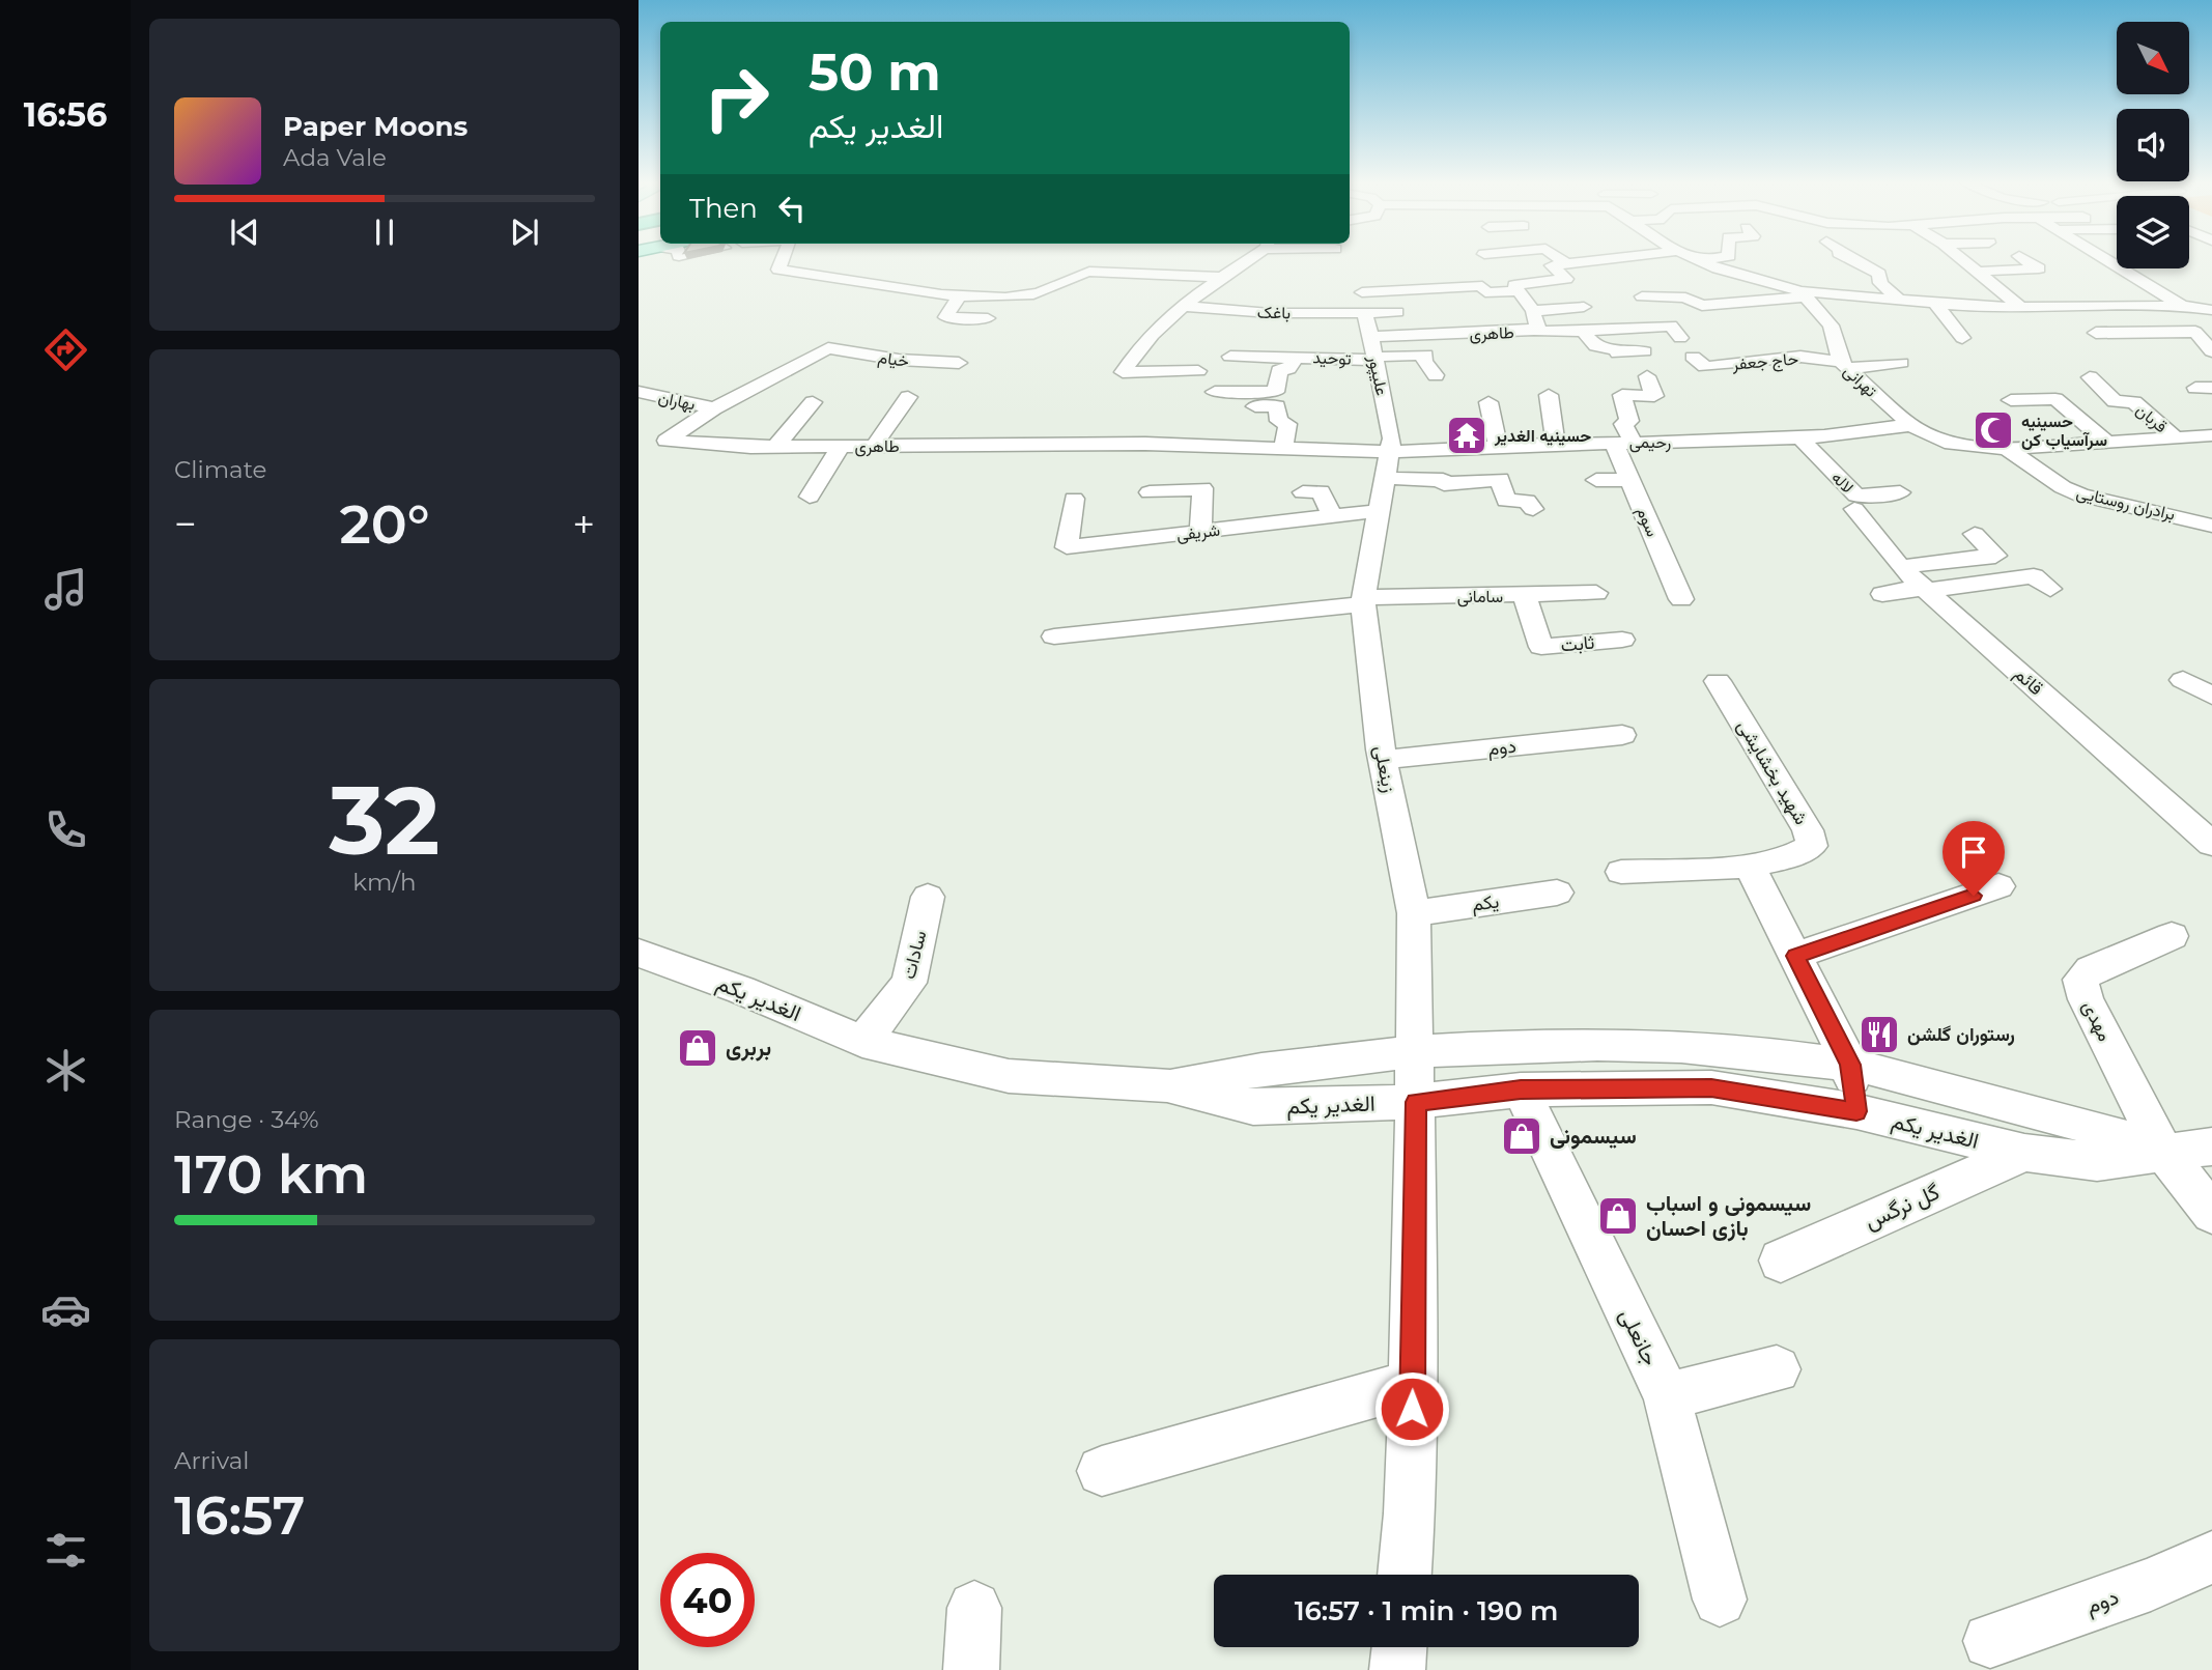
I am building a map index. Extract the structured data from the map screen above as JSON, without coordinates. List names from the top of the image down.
{
  "streets": {
    "street": [
      "باغک",
      "طاهری",
      "توحید",
      "خیام",
      "حاج جعفر",
      "علیپور",
      "تهرانی",
      "بهاران",
      "قربان",
      "رحیمی",
      "لاله",
      "برادران روستایی",
      "سوم",
      "شریفی",
      "سامانی",
      "ثابت",
      "قائم",
      "دوم",
      "زینعلی",
      "شهید بخشایشی",
      "یکم",
      "سادات",
      "الغدیر یکم",
      "مهدی",
      "گل نرگس",
      "جانعلی"
    ]
  },
  "crossings": [
    ["باغک", "علیپور"],
    ["طاهری", "خیام"],
    ["طاهری", "علیپور"],
    ["طاهری", "بهاران"],
    ["طاهری", "رحیمی"],
    ["طاهری", "زینعلی"],
    ["توحید", "علیپور"],
    ["حاج جعفر", "تهرانی"],
    ["علیپور", "رحیمی"],
    ["علیپور", "زینعلی"],
    ["تهرانی", "قربان"],
    ["تهرانی", "رحیمی"],
    ["تهرانی", "برادران روستایی"],
    ["رحیمی", "لاله"],
    ["رحیمی", "سوم"],
    ["رحیمی", "زینعلی"],
    ["شریفی", "زینعلی"],
    ["سامانی", "ثابت"],
    ["سامانی", "زینعلی"],
    ["دوم", "زینعلی"],
    ["زینعلی", "یکم"],
    ["زینعلی", "الغدیر یکم"],
    ["سادات", "الغدیر یکم"],
    ["الغدیر یکم", "مهدی"],
    ["الغدیر یکم", "گل نرگس"],
    ["الغدیر یکم", "جانعلی"]
  ],
  "places": {
    "mosque": ["حسینیه سرآسیاب کن"],
    "temple": ["حسینیه الغدیر"],
    "restaurant": ["رستوران گلشن"],
    "shop": ["بربری", "سیسمونی", "سیسمونی و اسباب بازی احسان"]
  },
  "north": "bottom right",
  "page": {
    "tabs": "16:56",
    "turn": ["50 m", "الغدیر یکم"],
    "song": ["Paper Moons", "Ada Vale"],
    "then": "Then",
    "tile": [
      "Climate",
      ["32", "km/h"],
      ["Range · 34%", "170 km"],
      ["Arrival", "16:57"]
    ],
    "heat": ["−", "20°", "+"],
    "limit": "40",
    "trip": "16:57 · 1 min · 190 m"
  }
}
